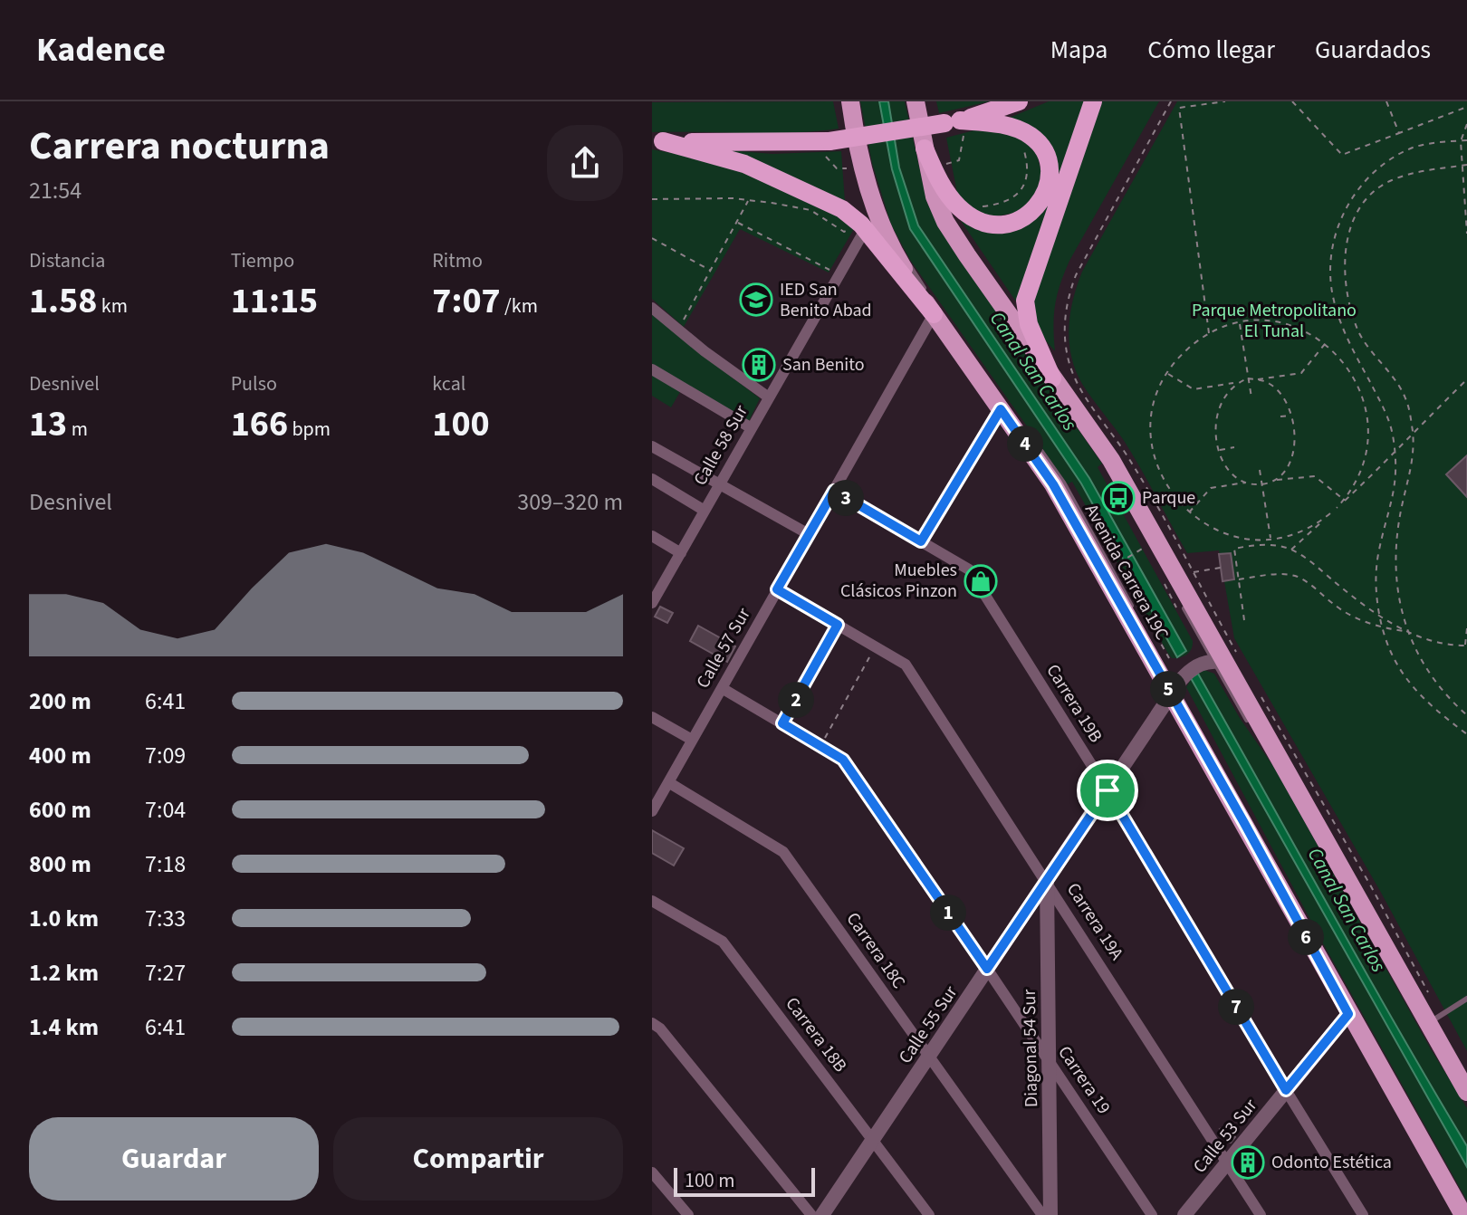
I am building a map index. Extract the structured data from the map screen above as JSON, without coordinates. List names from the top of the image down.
{
  "streets": {
    "main road": ["Avenida Carrera 19C"],
    "street": [
      "Calle 58 Sur",
      "Calle 57 Sur",
      "Carrera 19B",
      "Carrera 19A",
      "Carrera 18C",
      "Calle 55 Sur",
      "Carrera 18B",
      "Diagonal 54 Sur",
      "Carrera 19",
      "Calle 53 Sur"
    ]
  },
  "crossings": [
    ["Avenida Carrera 19C", "Calle 57 Sur"],
    ["Avenida Carrera 19C", "Calle 55 Sur"],
    ["Avenida Carrera 19C", "Calle 53 Sur"],
    ["Calle 57 Sur", "Carrera 19B"],
    ["Calle 57 Sur", "Carrera 19A"],
    ["Calle 57 Sur", "Carrera 18C"],
    ["Calle 57 Sur", "Carrera 19"],
    ["Carrera 19B", "Calle 55 Sur"],
    ["Carrera 19B", "Calle 53 Sur"],
    ["Carrera 19A", "Calle 55 Sur"],
    ["Carrera 19A", "Diagonal 54 Sur"],
    ["Carrera 19A", "Calle 53 Sur"],
    ["Carrera 18C", "Calle 55 Sur"],
    ["Calle 55 Sur", "Carrera 18B"],
    ["Calle 55 Sur", "Diagonal 54 Sur"],
    ["Calle 55 Sur", "Carrera 19"],
    ["Diagonal 54 Sur", "Carrera 19"]
  ],
  "water": ["Canal San Carlos"],
  "parks": ["Parque Metropolitano El Tunal"],
  "places": {
    "school or university": ["IED San Benito Abad"],
    "building": ["San Benito", "Odonto Estética"],
    "bus stop": ["Parque"],
    "shop": ["Muebles Clásicos Pinzon"]
  },
  "scale_bar": "100 m",
  "page": {
    "header": "Kadence",
    "nav": ["Mapa", "Cómo llegar", "Guardados"],
    "heading": ["Carrera nocturna", "21:54"],
    "stats": [
      ["Distancia", "1.58 km"],
      ["Tiempo", "11:15"],
      ["Ritmo", "7:07 /km"],
      ["Desnivel", "13 m"],
      ["Pulso", "166 bpm"],
      ["kcal", "100"]
    ],
    "pins": [
      "4",
      "3",
      "5",
      "2",
      "1",
      "6",
      "7"
    ],
    "chart": ["Desnivel", "309–320 m"],
    "list": [
      {
        "name": "200 m",
        "note": "6:41"
      },
      {
        "name": "400 m",
        "note": "7:09"
      },
      {
        "name": "600 m",
        "note": "7:04"
      },
      {
        "name": "800 m",
        "note": "7:18"
      },
      {
        "name": "1.0 km",
        "note": "7:33"
      },
      {
        "name": "1.2 km",
        "note": "7:27"
      },
      {
        "name": "1.4 km",
        "note": "6:41"
      }
    ],
    "buttons": ["Guardar", "Compartir"],
    "scale": "100 m"
  }
}
